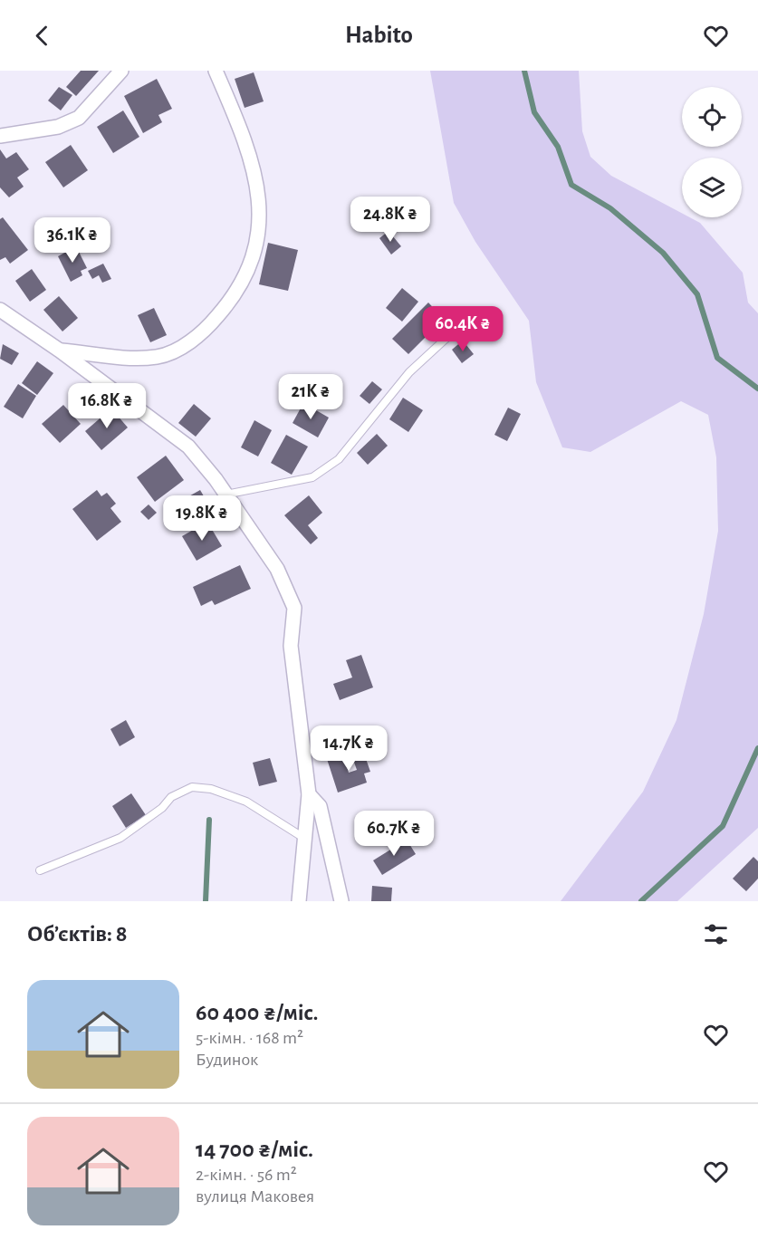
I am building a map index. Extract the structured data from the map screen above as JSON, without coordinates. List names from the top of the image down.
{
  "page": {
    "header": "Habito",
    "price": [
      "24.8K ₴",
      "36.1K ₴",
      "60.4K ₴",
      "21K ₴",
      "16.8K ₴",
      "19.8K ₴",
      "14.7K ₴",
      "60.7K ₴"
    ],
    "heading": "Об’єктів: 8",
    "list": [
      {
        "name": "60 400 ₴/міс.",
        "note": "5-кімн. · 168 m² · Будинок"
      },
      {
        "name": "14 700 ₴/міс.",
        "note": "2-кімн. · 56 m² · вулиця Маковея"
      }
    ]
  }
}
